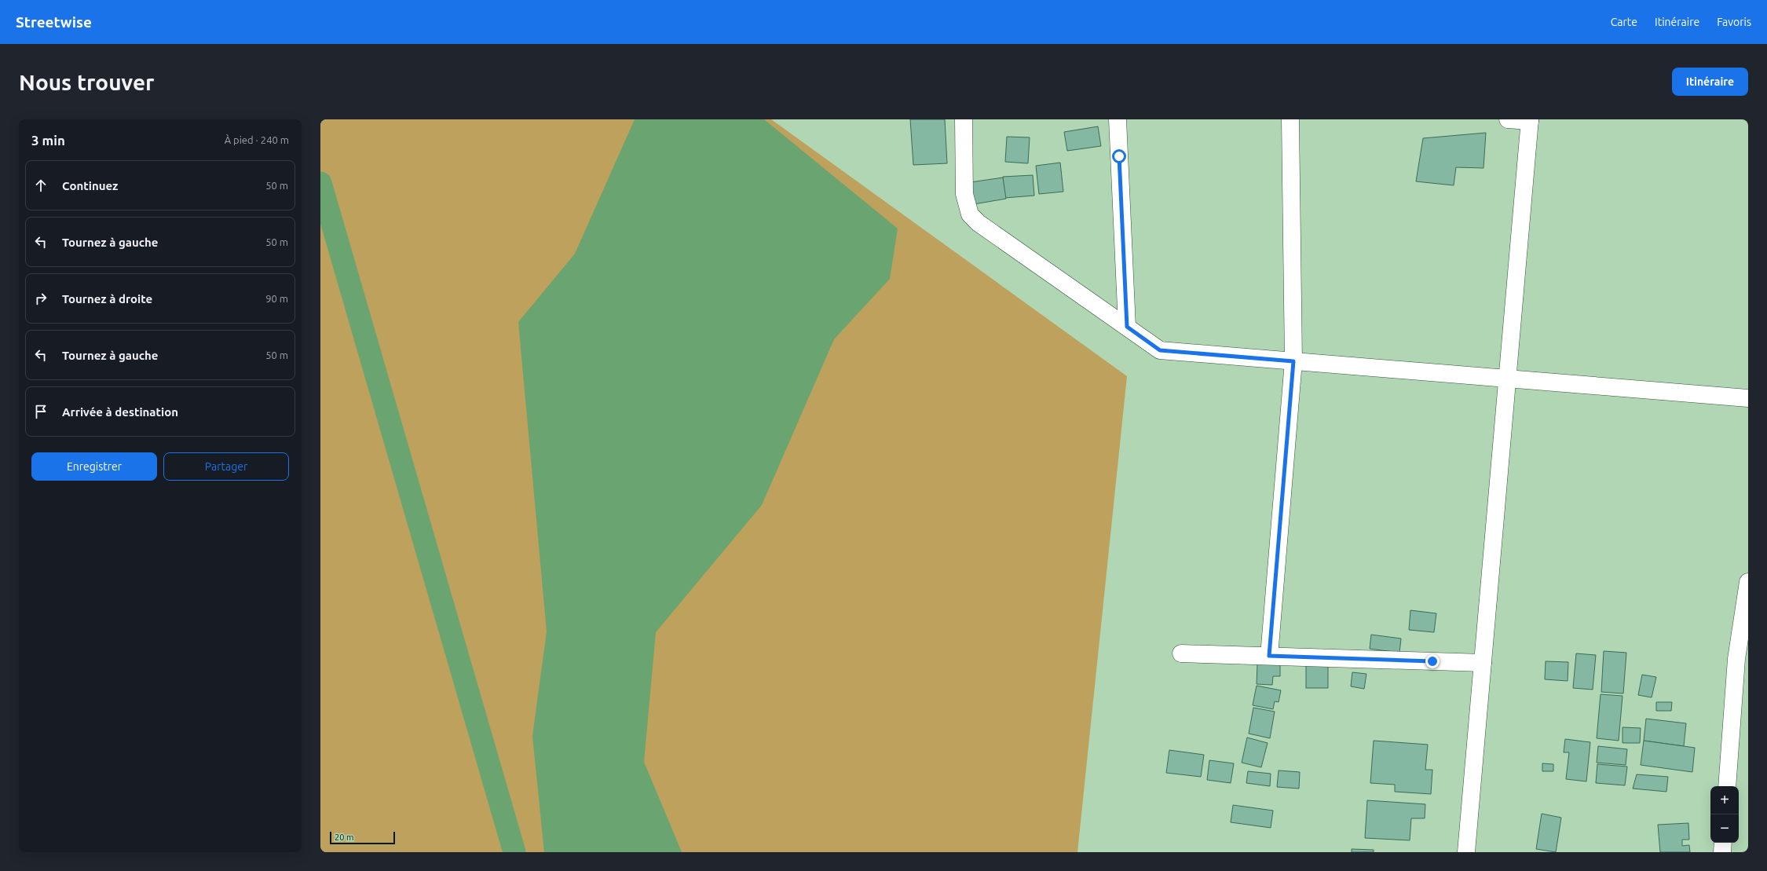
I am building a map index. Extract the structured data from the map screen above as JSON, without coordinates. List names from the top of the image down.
{
  "scale_bar": "20 m",
  "page": {
    "header": "Streetwise",
    "nav": ["Carte", "Itinéraire", "Favoris"],
    "buttons": [
      "Itinéraire",
      ["Enregistrer", "Partager"]
    ],
    "title": "Nous trouver",
    "heading": ["3 min", "À pied · 240 m"],
    "list": [
      ["Continuez", "50 m"],
      ["Tournez à gauche", "50 m"],
      ["Tournez à droite", "90 m"],
      ["Tournez à gauche", "50 m"],
      "Arrivée à destination"
    ],
    "map_buttons": ["+", "−"],
    "scale": "20 m"
  }
}
